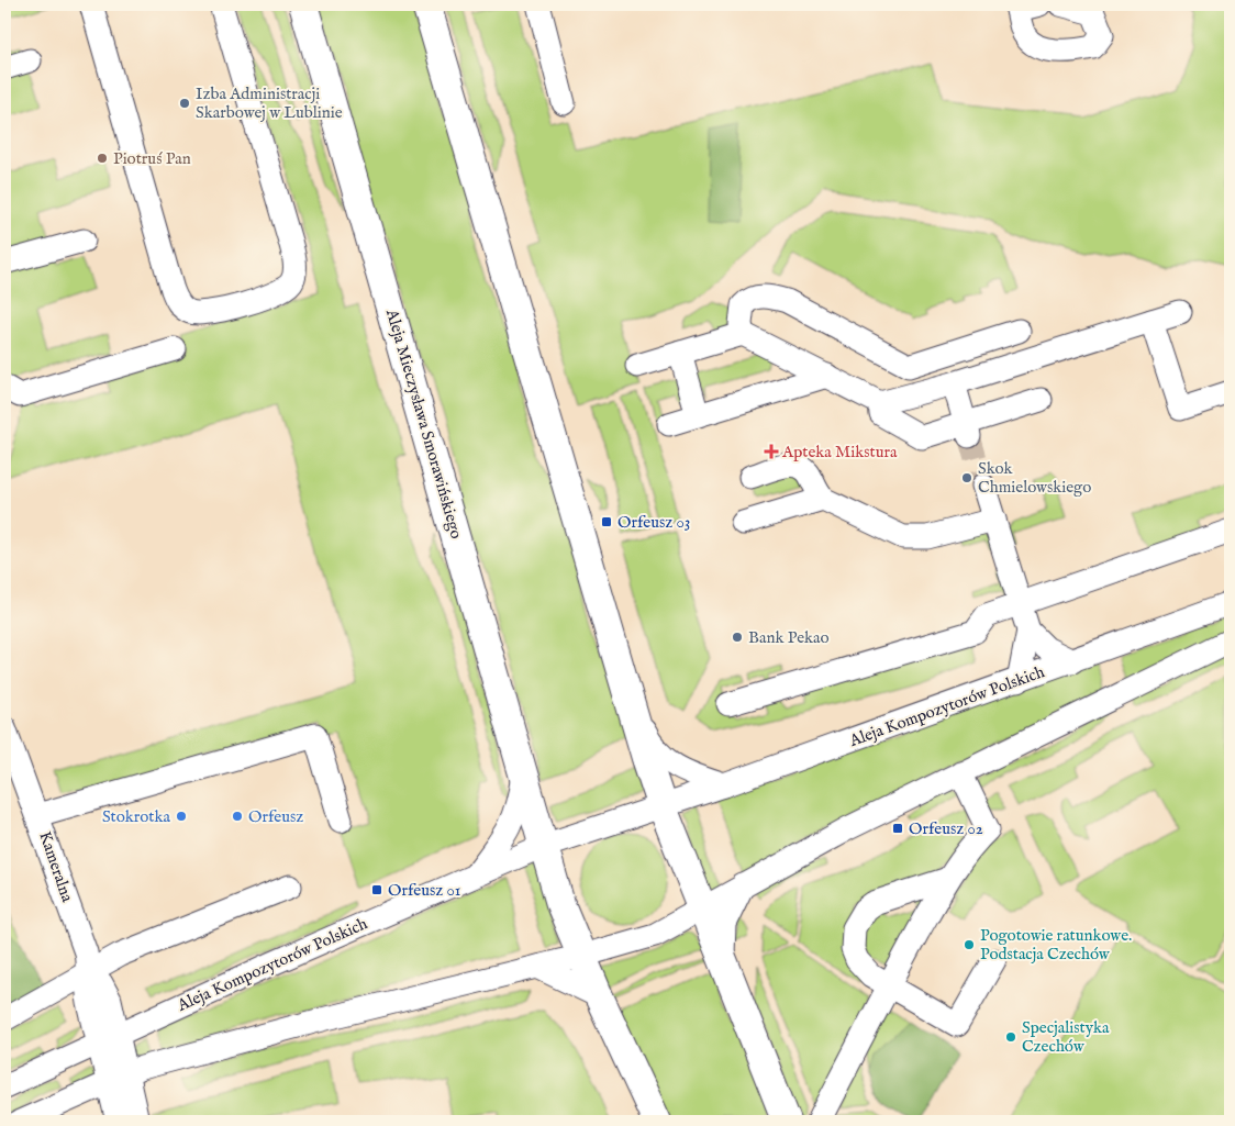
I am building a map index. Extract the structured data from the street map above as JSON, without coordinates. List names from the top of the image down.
{
  "streets": {
    "main road": ["Aleja Mieczysława Smorawińskiego"],
    "street": ["Aleja Kompozytorów Polskich", "Kameralna"]
  },
  "crossings": [
    ["Aleja Mieczysława Smorawińskiego", "Aleja Kompozytorów Polskich"],
    ["Aleja Kompozytorów Polskich", "Kameralna"]
  ],
  "places": {
    "other": [
      "Izba Administracji Skarbowej w Lublinie",
      "Piotruś Pan",
      "Skok Chmielowskiego",
      "Bank Pekao",
      "Stokrotka",
      "Orfeusz",
      "Pogotowie ratunkowe. Podstacja Czechów",
      "Specjalistyka Czechów"
    ],
    "health": ["Apteka Mikstura"],
    "transit": ["Orfeusz 03", "Orfeusz 02", "Orfeusz 01"]
  }
}
